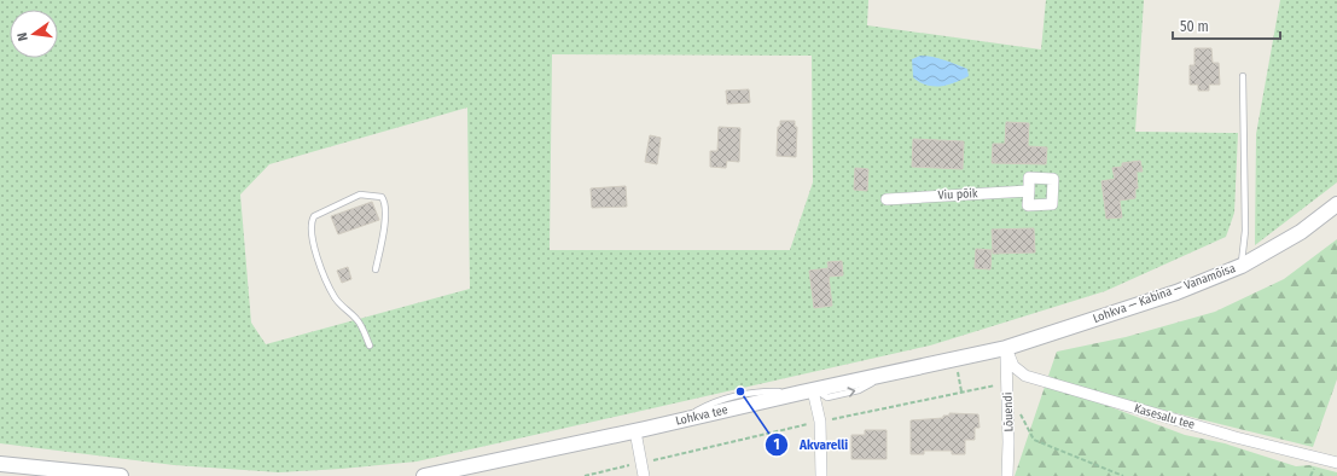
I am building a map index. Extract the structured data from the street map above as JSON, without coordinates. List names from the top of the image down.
{
  "streets": {
    "street": [
      "Viu põik",
      "Lohkva — Kabina — Vanamõisa",
      "Lõuendi",
      "Lohkva tee",
      "Kasesalu tee"
    ]
  },
  "crossings": [
    ["Lohkva — Kabina — Vanamõisa", "Lõuendi"],
    ["Lohkva — Kabina — Vanamõisa", "Lohkva tee"],
    ["Lohkva — Kabina — Vanamõisa", "Kasesalu tee"],
    ["Lõuendi", "Lohkva tee"],
    ["Lõuendi", "Kasesalu tee"],
    ["Lohkva tee", "Kasesalu tee"]
  ],
  "places": ["Akvarelli"],
  "scale_bar": "50 m",
  "north": "left"
}
